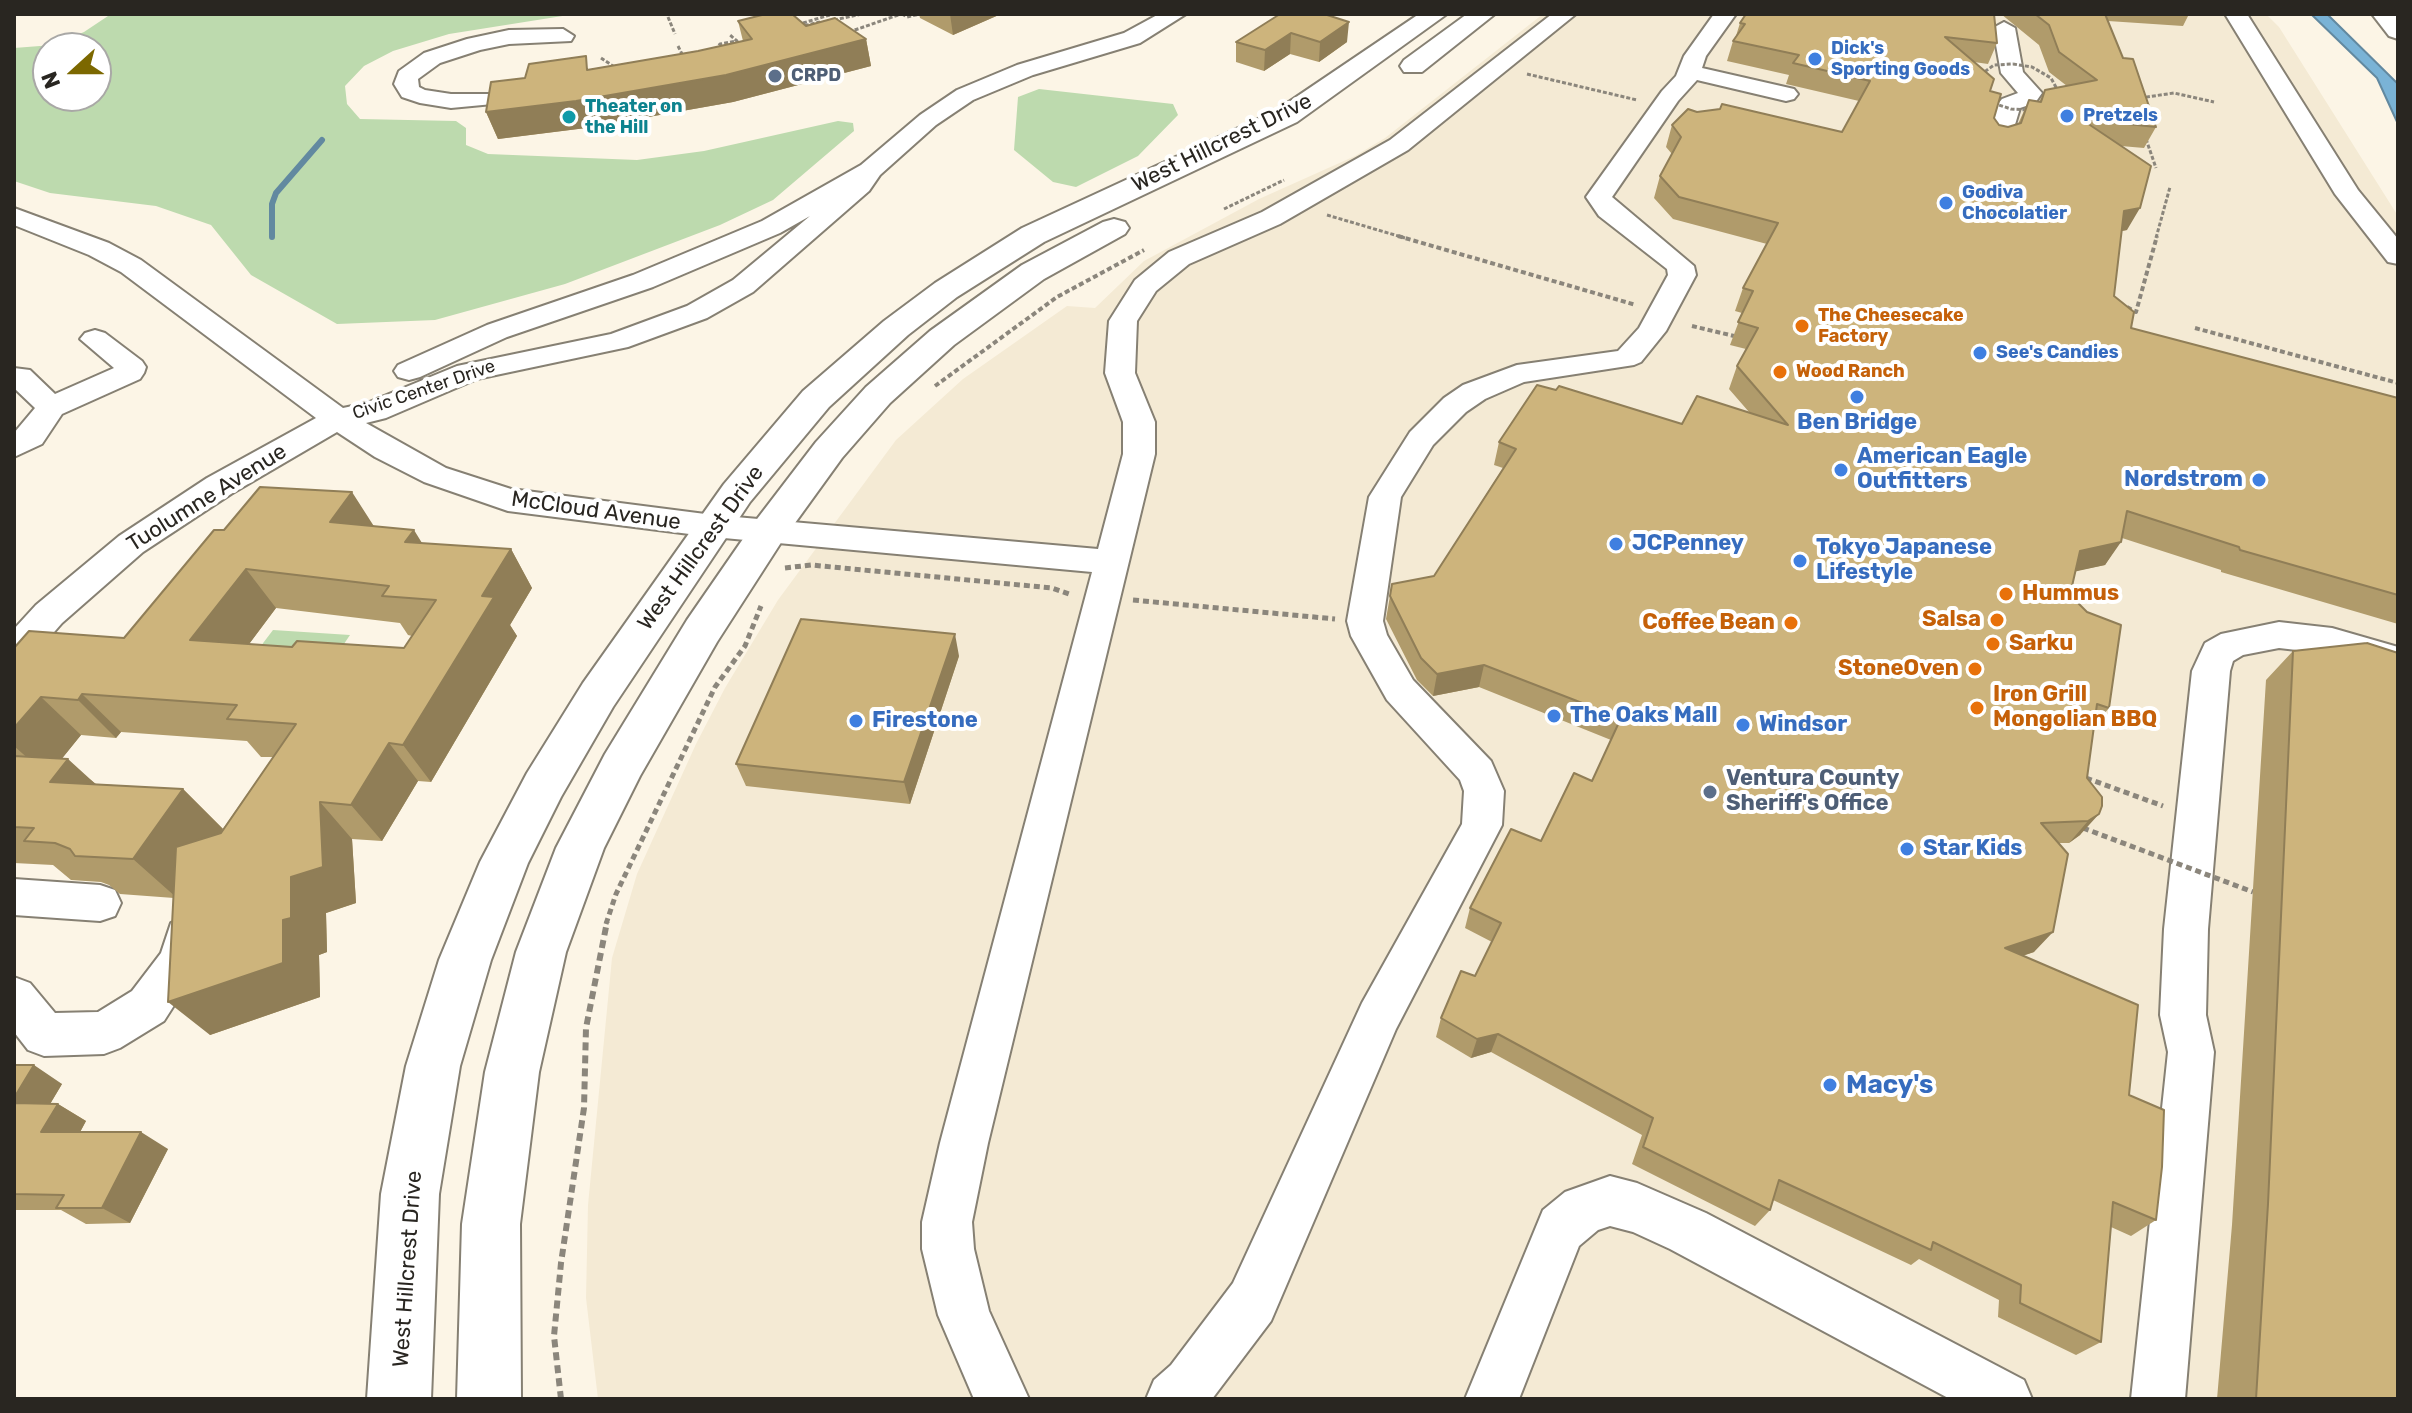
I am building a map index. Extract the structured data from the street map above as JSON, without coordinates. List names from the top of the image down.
{
  "streets": {
    "main road": ["West Hillcrest Drive"],
    "street": ["Civic Center Drive", "Tuolumne Avenue", "McCloud Avenue"]
  },
  "crossings": [
    ["West Hillcrest Drive", "McCloud Avenue"],
    ["Civic Center Drive", "Tuolumne Avenue"],
    ["Civic Center Drive", "McCloud Avenue"],
    ["Tuolumne Avenue", "McCloud Avenue"]
  ],
  "places": [
    "Dick's Sporting Goods",
    "CRPD",
    "Pretzels",
    "Theater on the Hill",
    "Godiva Chocolatier",
    "The Cheesecake Factory",
    "See's Candies",
    "Wood Ranch",
    "Ben Bridge",
    "American Eagle Outfitters",
    "Nordstrom",
    "JCPenney",
    "Tokyo Japanese Lifestyle",
    "Hummus",
    "Salsa",
    "Coffee Bean",
    "Sarku",
    "StoneOven",
    "Iron Grill Mongolian BBQ",
    "The Oaks Mall",
    "Firestone",
    "Windsor",
    "Ventura County Sheriff's Office",
    "Star Kids",
    "Macy's"
  ],
  "north": "left"
}
